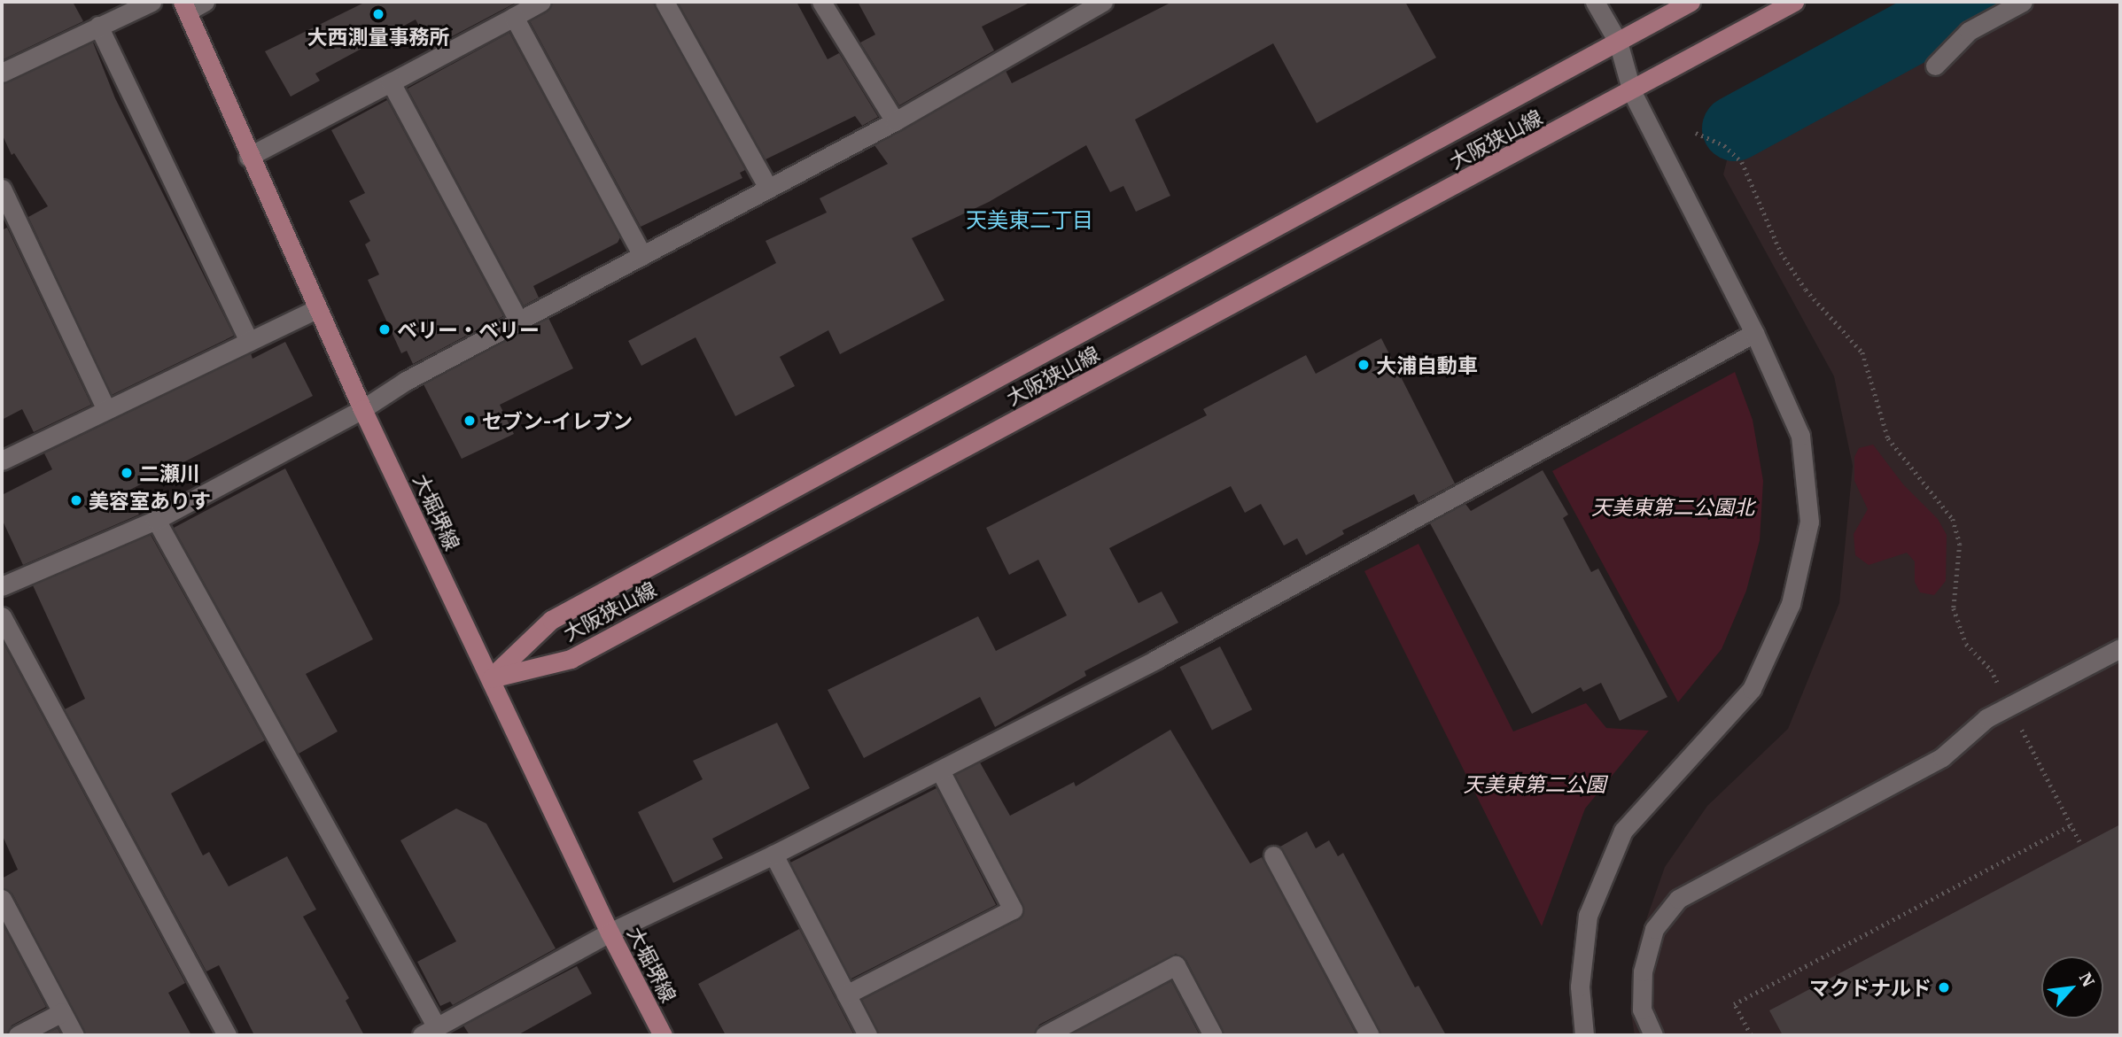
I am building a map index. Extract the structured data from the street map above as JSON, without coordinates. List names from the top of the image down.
{
  "streets": {
    "main road": ["大阪狭山線", "大堀堺線"]
  },
  "crossings": [
    ["大阪狭山線", "大堀堺線"]
  ],
  "districts": ["天美東二丁目"],
  "parks": ["天美東第二公園北", "天美東第二公園"],
  "places": [
    "大西測量事務所",
    "ベリー・ベリー",
    "大浦自動車",
    "セブン-イレブン",
    "二瀬川",
    "美容室ありす",
    "マクドナルド"
  ],
  "north": "top right"
}
